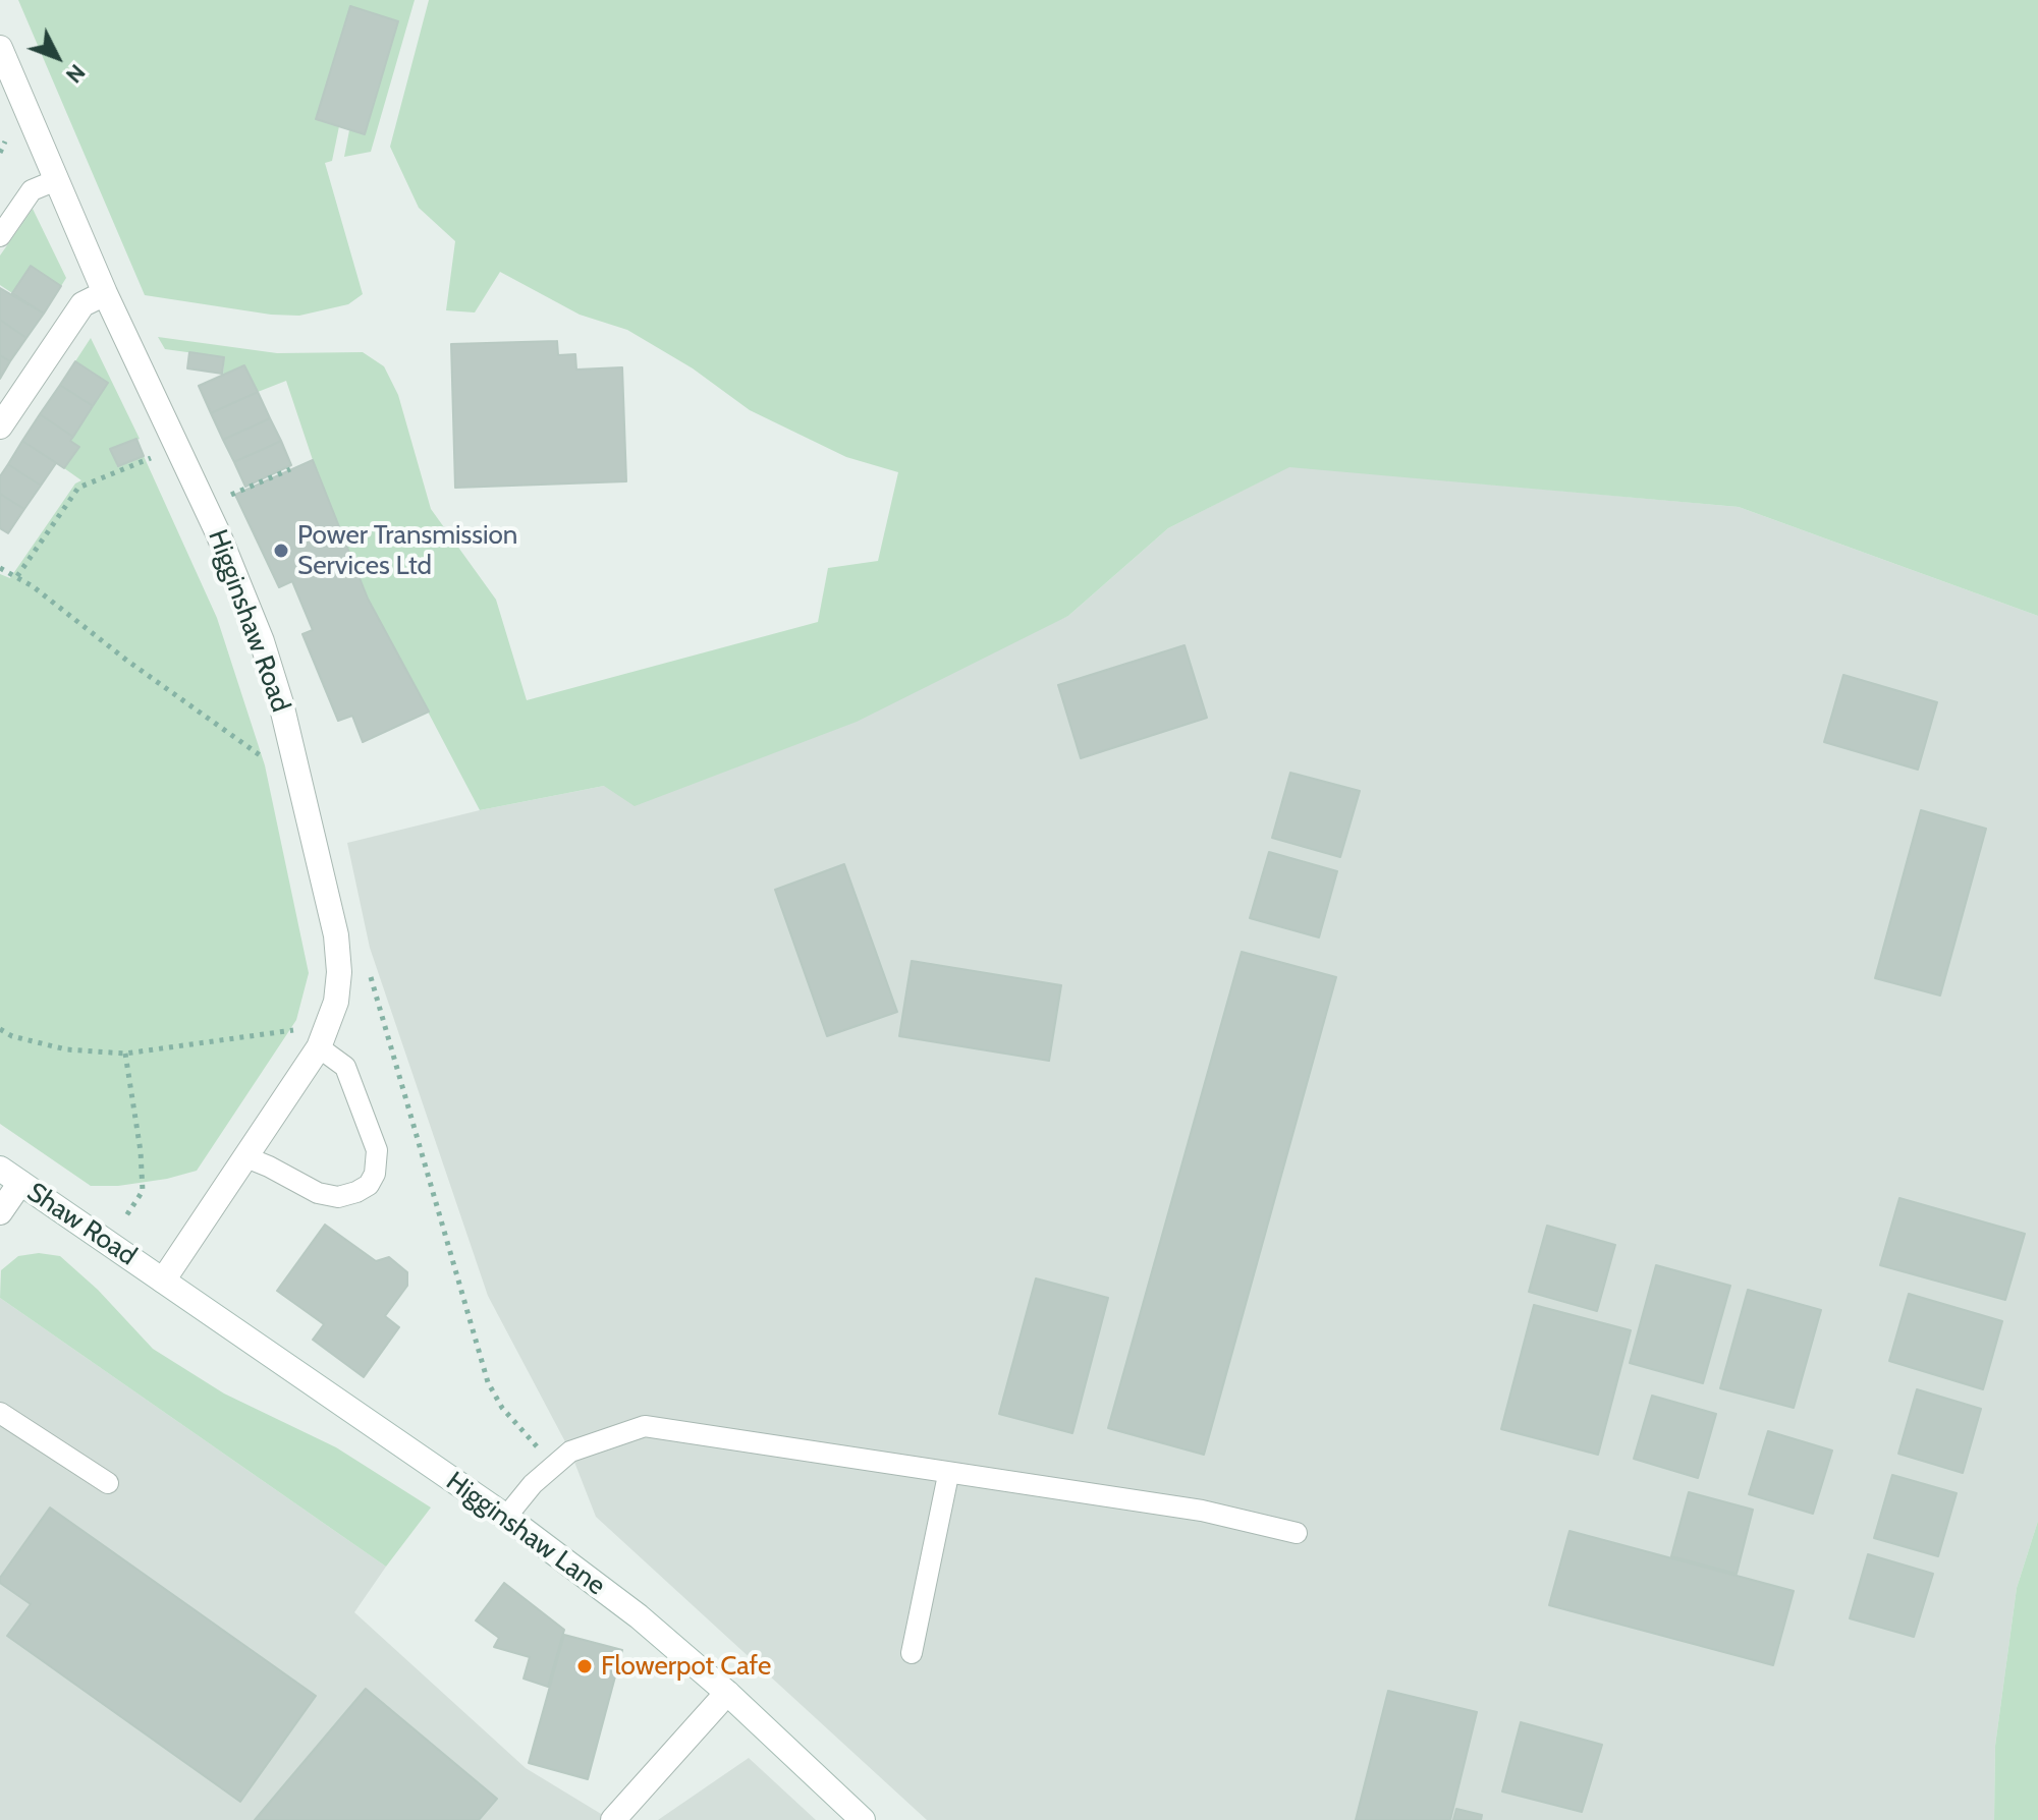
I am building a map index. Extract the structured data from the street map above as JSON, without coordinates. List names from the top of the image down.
{
  "streets": {
    "street": ["Higginshaw Road", "Shaw Road", "Higginshaw Lane"]
  },
  "crossings": [
    ["Higginshaw Road", "Shaw Road"],
    ["Higginshaw Road", "Higginshaw Lane"],
    ["Shaw Road", "Higginshaw Lane"]
  ],
  "places": ["Power Transmission Services Ltd", "Flowerpot Cafe"],
  "north": "bottom right"
}
